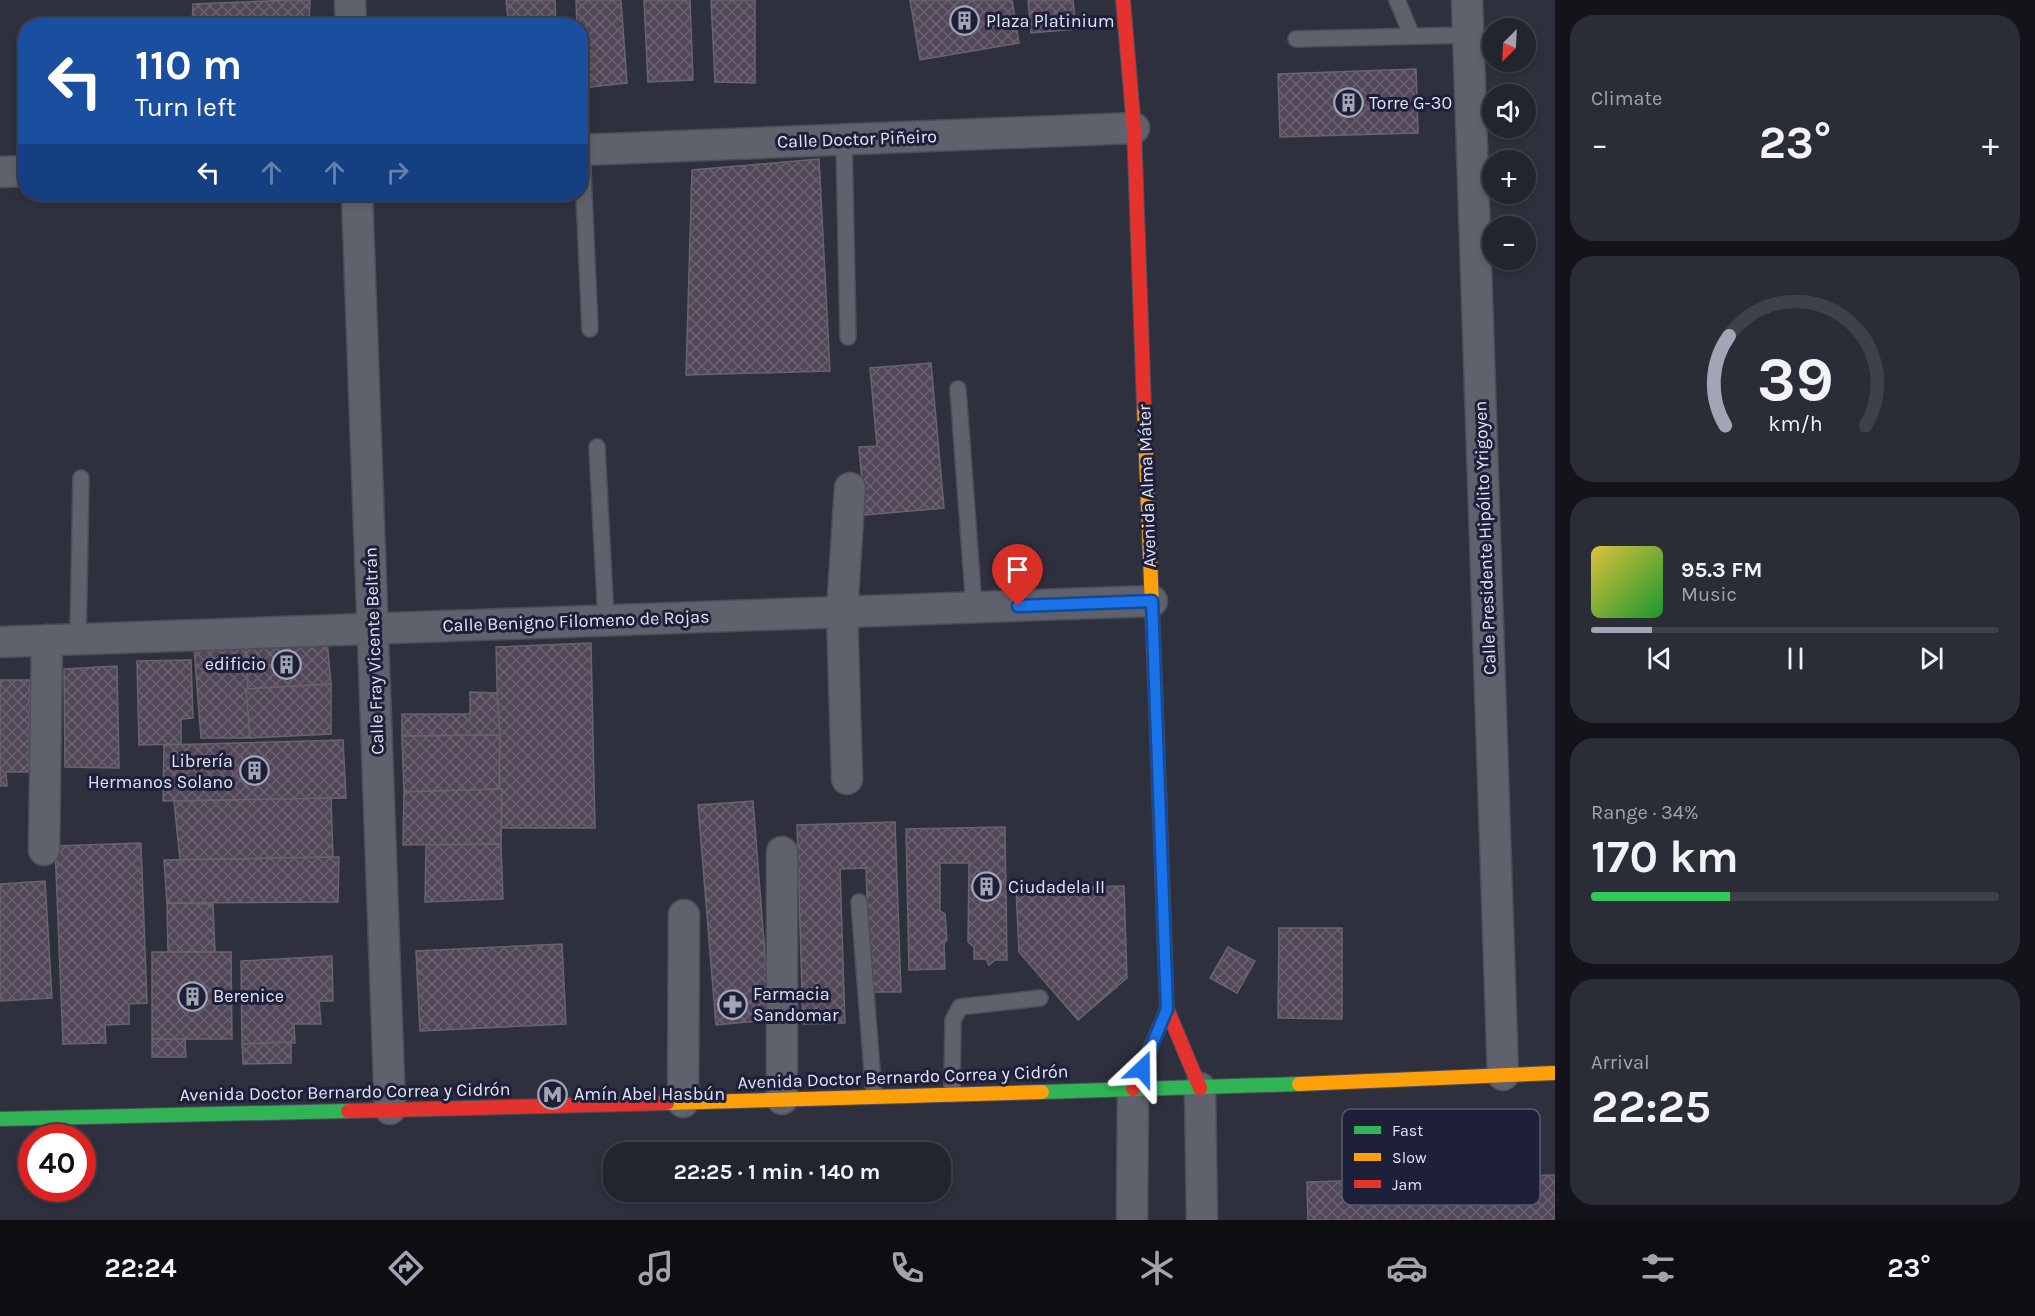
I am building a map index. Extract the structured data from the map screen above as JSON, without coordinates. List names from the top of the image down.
{
  "streets": {
    "main road": ["Avenida Alma Máter", "Avenida Doctor Bernardo Correa y Cidrón"],
    "street": [
      "Calle Doctor Piñeiro",
      "Calle Presidente Hipólito Yrigoyen",
      "Calle Benigno Filomeno de Rojas",
      "Calle Fray Vicente Beltrán"
    ]
  },
  "crossings": [
    ["Calle Doctor Piñeiro", "Avenida Alma Máter"],
    ["Avenida Alma Máter", "Calle Benigno Filomeno de Rojas"],
    ["Avenida Alma Máter", "Avenida Doctor Bernardo Correa y Cidrón"],
    ["Calle Presidente Hipólito Yrigoyen", "Avenida Doctor Bernardo Correa y Cidrón"],
    ["Calle Benigno Filomeno de Rojas", "Calle Fray Vicente Beltrán"],
    ["Calle Fray Vicente Beltrán", "Avenida Doctor Bernardo Correa y Cidrón"]
  ],
  "places": {
    "building": [
      "Plaza Platinium",
      "Torre G-30",
      "edificio",
      "Librería Hermanos Solano",
      "Ciudadela II",
      "Berenice"
    ],
    "pharmacy": ["Farmacia Sandomar"],
    "metro station": ["Amín Abel Hasbún"]
  },
  "legend": ["Fast", "Slow", "Jam"],
  "north": "bottom left",
  "page": {
    "tile": [
      "Climate",
      ["Range · 34%", "170 km"],
      ["Arrival", "22:25"]
    ],
    "map_buttons": ["+", "−"],
    "turn": ["110 m", "Turn left"],
    "heat": ["−", "23°", "+"],
    "song": ["95.3 FM", "Music"],
    "limit": "40",
    "trip": "22:25 · 1 min · 140 m",
    "tabs": ["22:24", "23°"],
    "gauge": ["39", "km/h"]
  }
}
